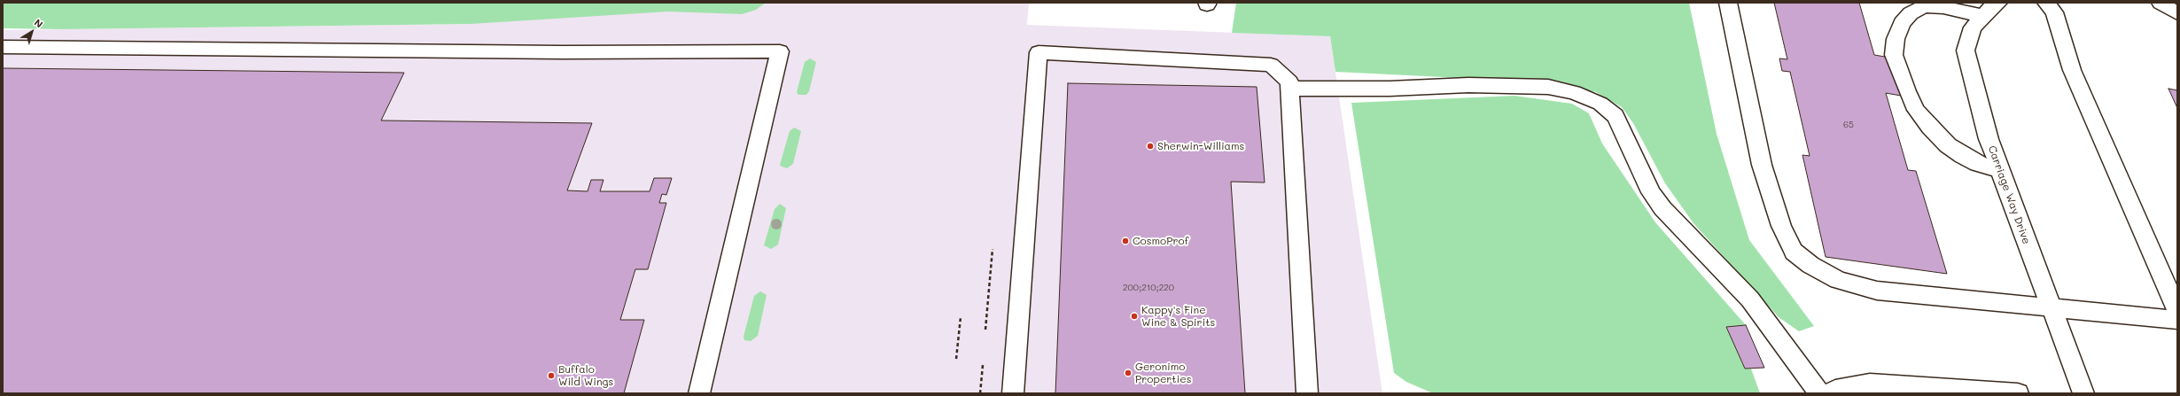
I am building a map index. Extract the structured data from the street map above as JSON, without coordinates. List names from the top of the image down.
{
  "streets": {
    "street": ["Carriage Way Drive"]
  },
  "places": [
    "Sherwin-Williams",
    "CosmoProf",
    "Kappy's Fine Wine & Spirits",
    "Geronimo Properties",
    "Buffalo Wild Wings"
  ],
  "house_numbers": ["65", "200;210;220"],
  "north": "top right"
}
